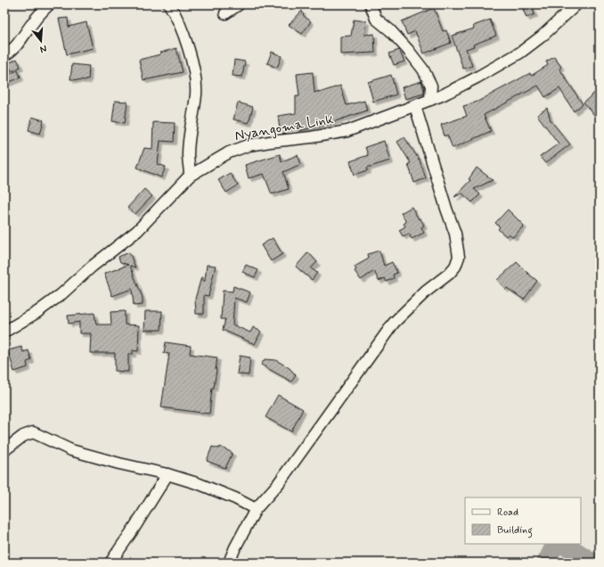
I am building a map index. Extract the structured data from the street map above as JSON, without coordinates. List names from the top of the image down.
{
  "streets": {
    "street": ["Nyangoma Link"]
  },
  "legend": ["Road", "Building"],
  "north": "bottom"
}
